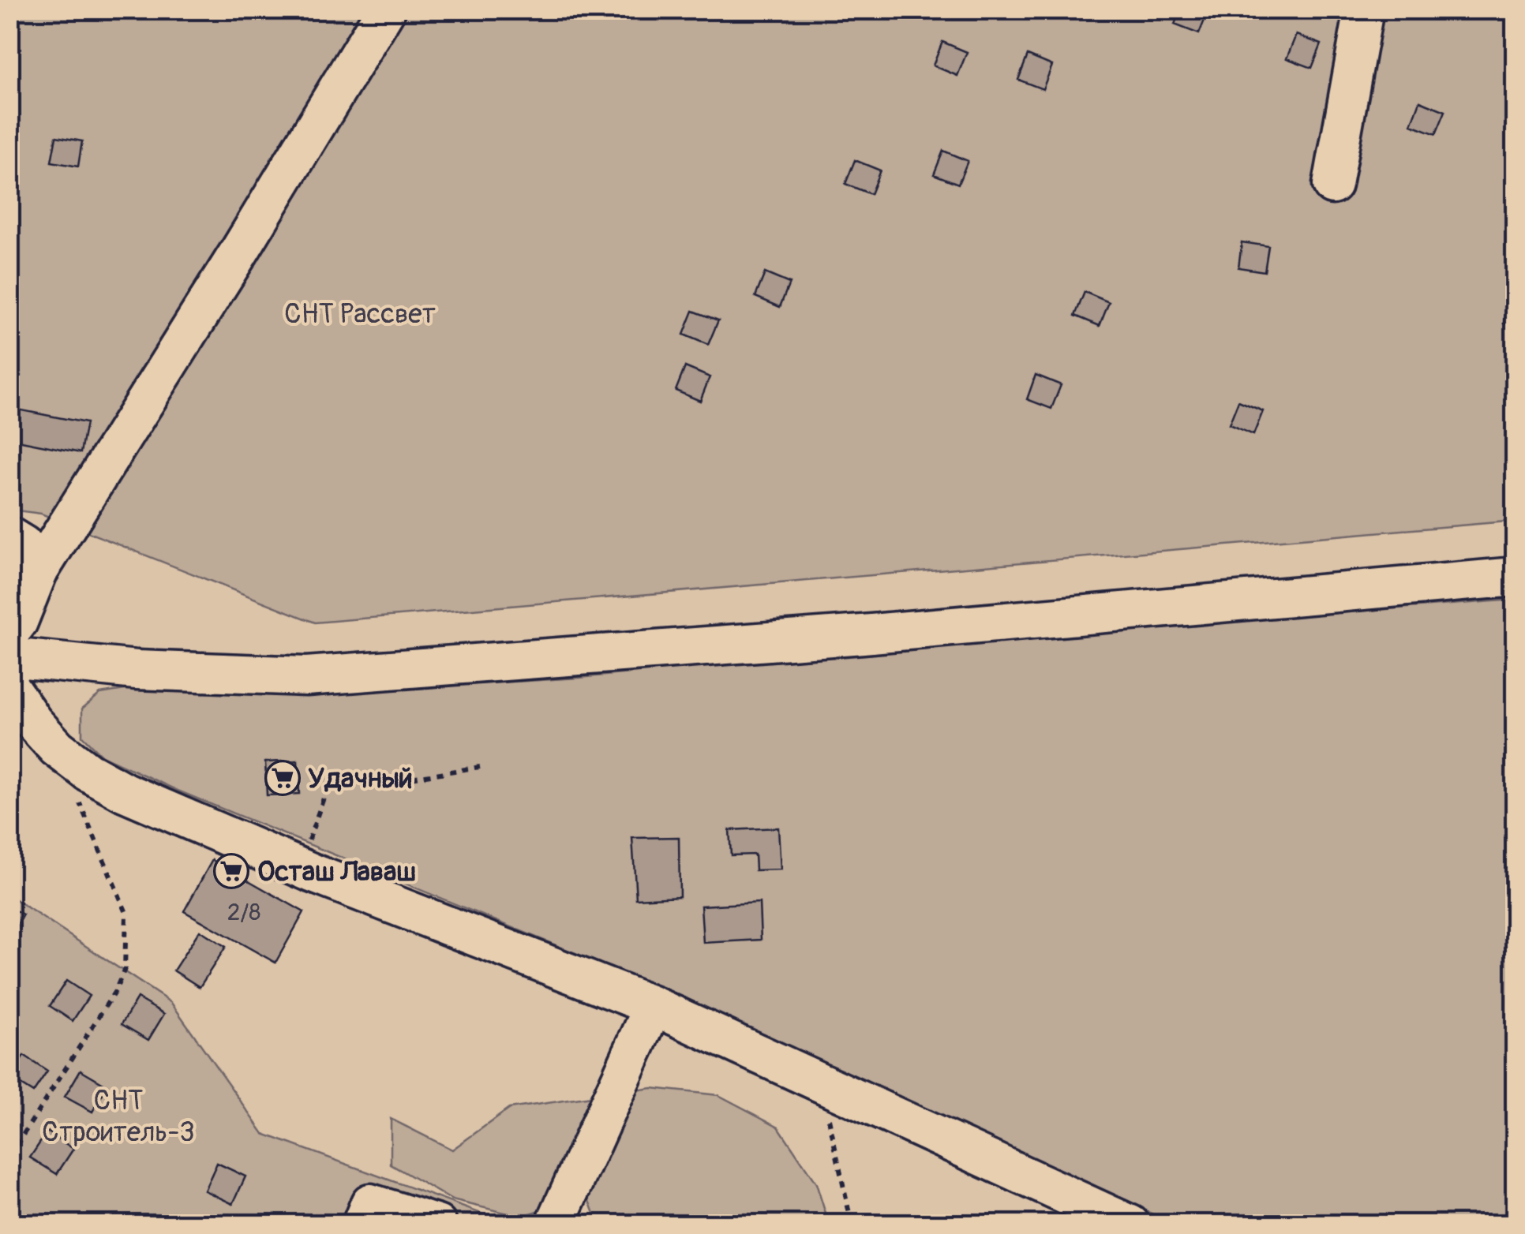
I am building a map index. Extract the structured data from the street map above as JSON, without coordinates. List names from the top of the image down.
{
  "parks": ["СНТ Рассвет", "СНТ Строитель-3"],
  "places": {
    "supermarket": ["Удачный", "Осташ Лаваш"]
  },
  "house_numbers": ["2/8"]
}
